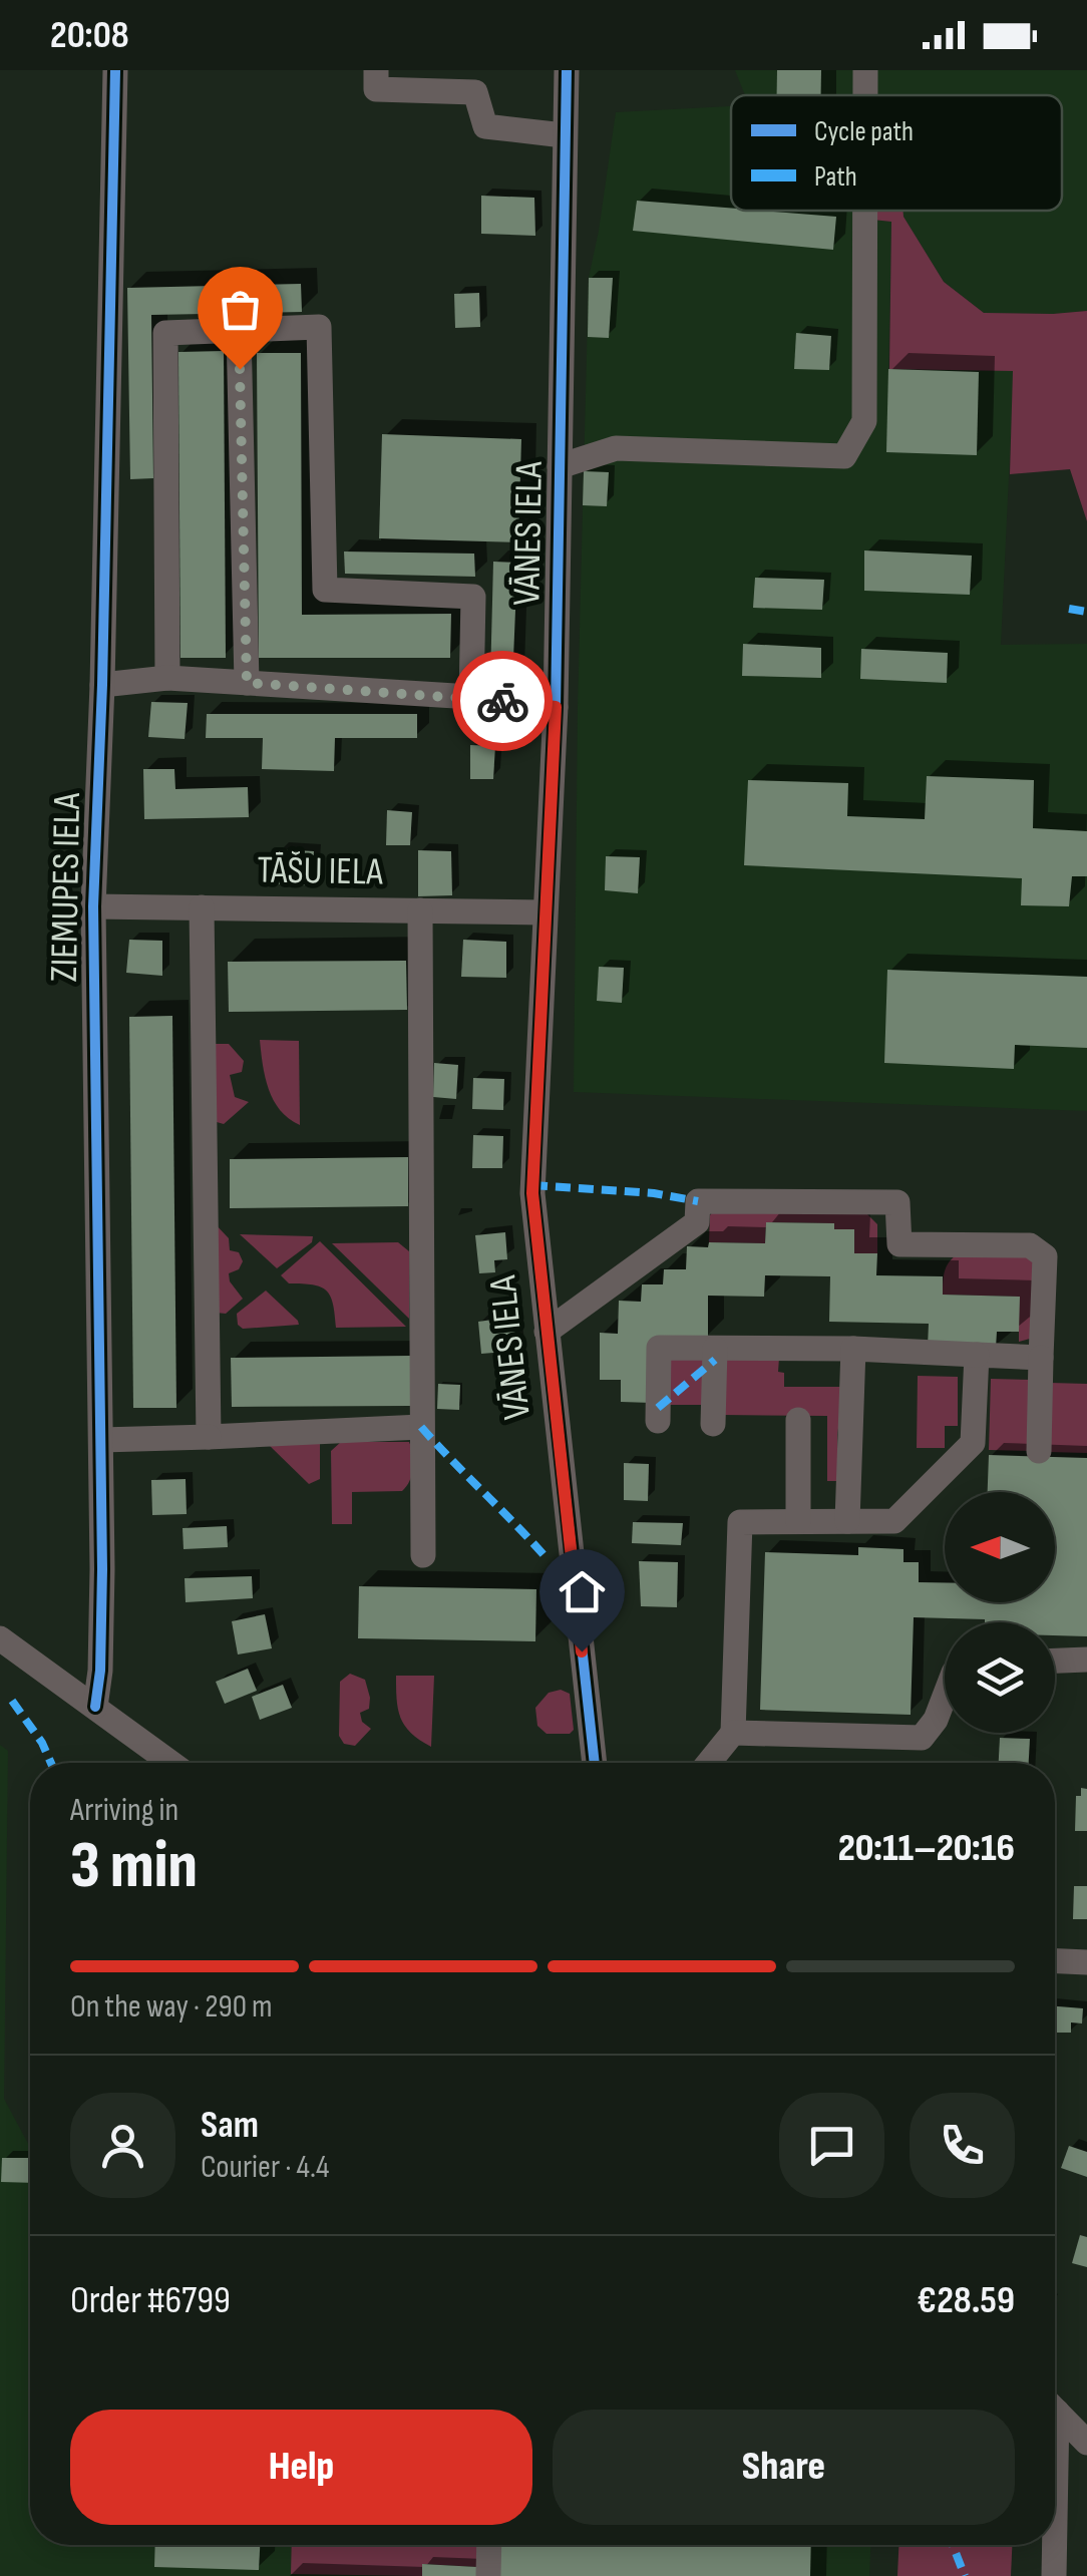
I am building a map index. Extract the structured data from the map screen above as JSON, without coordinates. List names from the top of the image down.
{
  "streets": {
    "street": ["VĀNES IELA", "TĀŠU IELA", "ZIEMUPES IELA"]
  },
  "crossings": [
    ["VĀNES IELA", "TĀŠU IELA"],
    ["TĀŠU IELA", "ZIEMUPES IELA"]
  ],
  "legend": ["Cycle path", "Path"],
  "north": "left",
  "page": {
    "status": "20:08",
    "heading": ["3 min", "Arriving in", "20:11–20:16"],
    "panel": [
      "Sam",
      "Courier · 4.4",
      "Order #6799",
      "€28.59"
    ],
    "bar": "On the way · 290 m",
    "buttons": ["Help", "Share"]
  }
}
